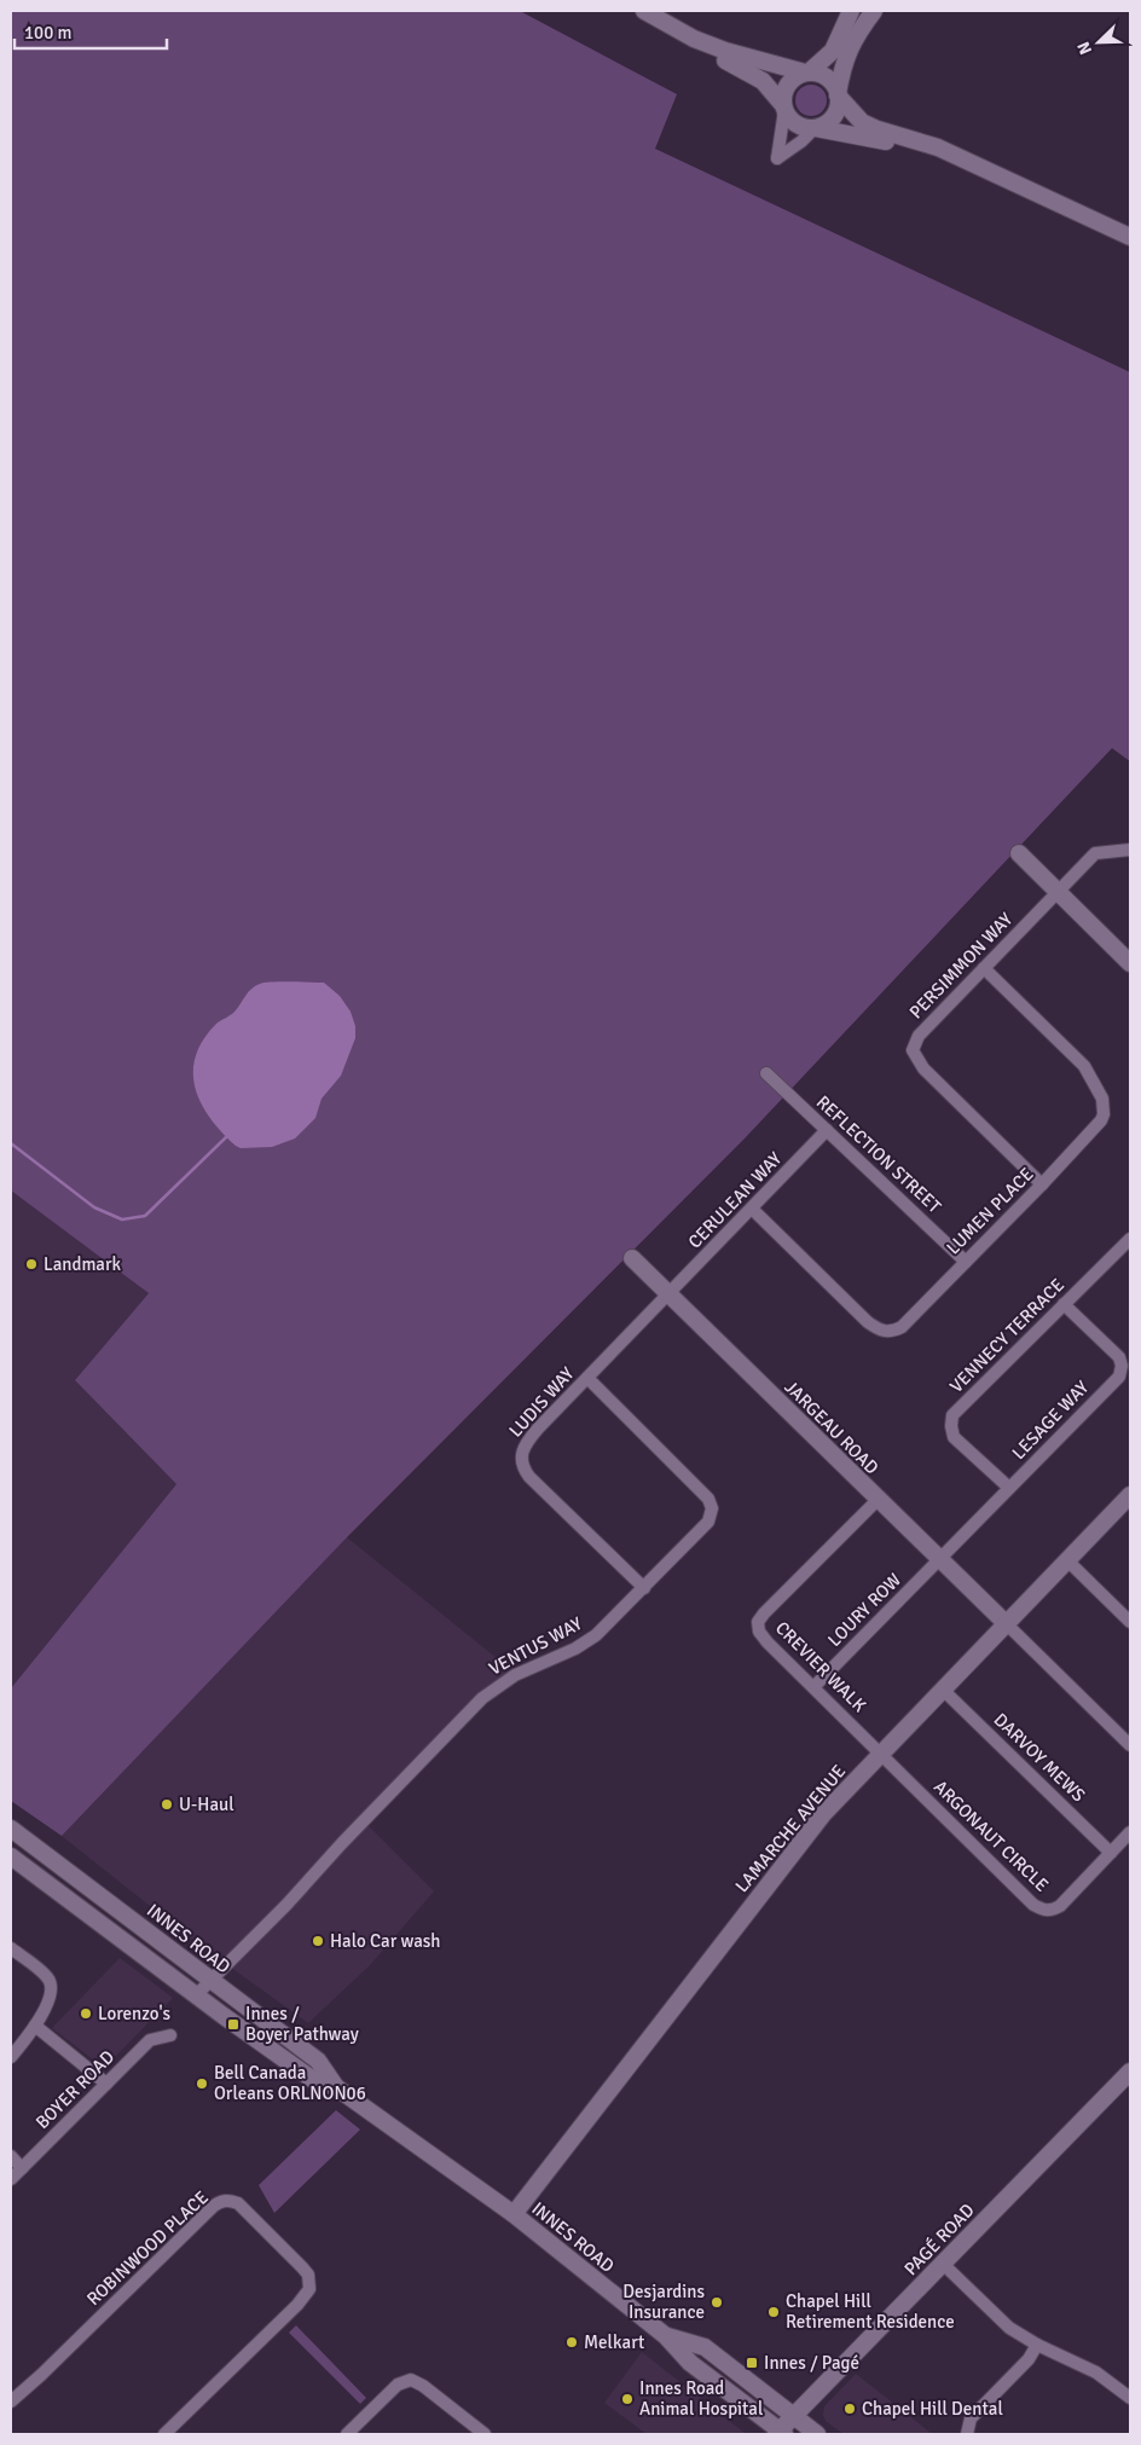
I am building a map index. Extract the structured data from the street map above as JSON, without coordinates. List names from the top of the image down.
{
  "streets": {
    "main road": [
      "JARGEAU ROAD",
      "LAMARCHE AVENUE",
      "INNES ROAD",
      "PAGÉ ROAD"
    ],
    "street": [
      "PERSIMMON WAY",
      "REFLECTION STREET",
      "CERULEAN WAY",
      "LUMEN PLACE",
      "VENNECY TERRACE",
      "LUDIS WAY",
      "LESAGE WAY",
      "LOURY ROW",
      "VENTUS WAY",
      "CREVIER WALK",
      "DARVOY MEWS",
      "ARGONAUT CIRCLE",
      "BOYER ROAD",
      "ROBINWOOD PLACE"
    ]
  },
  "crossings": [
    ["PERSIMMON WAY", "LUMEN PLACE"],
    ["REFLECTION STREET", "CERULEAN WAY"],
    ["REFLECTION STREET", "LUMEN PLACE"],
    ["CERULEAN WAY", "LUMEN PLACE"],
    ["CERULEAN WAY", "LUDIS WAY"],
    ["CERULEAN WAY", "JARGEAU ROAD"],
    ["VENNECY TERRACE", "LESAGE WAY"],
    ["LUDIS WAY", "JARGEAU ROAD"],
    ["LUDIS WAY", "VENTUS WAY"],
    ["LESAGE WAY", "JARGEAU ROAD"],
    ["LESAGE WAY", "LOURY ROW"],
    ["JARGEAU ROAD", "LOURY ROW"],
    ["JARGEAU ROAD", "CREVIER WALK"],
    ["JARGEAU ROAD", "LAMARCHE AVENUE"],
    ["LOURY ROW", "CREVIER WALK"],
    ["VENTUS WAY", "INNES ROAD"],
    ["CREVIER WALK", "LAMARCHE AVENUE"],
    ["CREVIER WALK", "ARGONAUT CIRCLE"],
    ["DARVOY MEWS", "LAMARCHE AVENUE"],
    ["DARVOY MEWS", "ARGONAUT CIRCLE"],
    ["LAMARCHE AVENUE", "ARGONAUT CIRCLE"],
    ["LAMARCHE AVENUE", "INNES ROAD"],
    ["INNES ROAD", "PAGÉ ROAD"]
  ],
  "places": {
    "other": [
      "Landmark",
      "U-Haul",
      "Halo Car wash",
      "Lorenzo's",
      "Bell Canada Orleans ORLNON06",
      "Desjardins Insurance",
      "Chapel Hill Retirement Residence",
      "Melkart",
      "Innes Road Animal Hospital",
      "Chapel Hill Dental"
    ],
    "transit": ["Innes / Boyer Pathway", "Innes / Pagé"]
  },
  "scale_bar": "100 m",
  "north": "bottom left"
}
